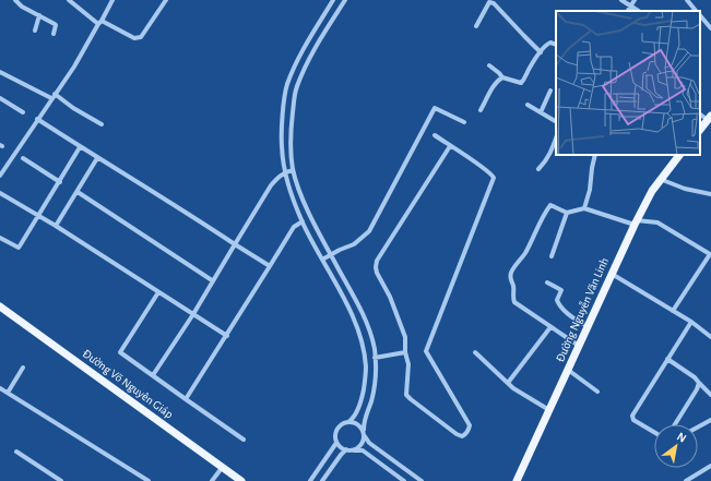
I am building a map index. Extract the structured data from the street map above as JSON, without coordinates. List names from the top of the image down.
{
  "streets": {
    "main road": ["Đường Nguyễn Văn Linh", "Đường Võ Nguyên Giáp"]
  },
  "north": "top right"
}
